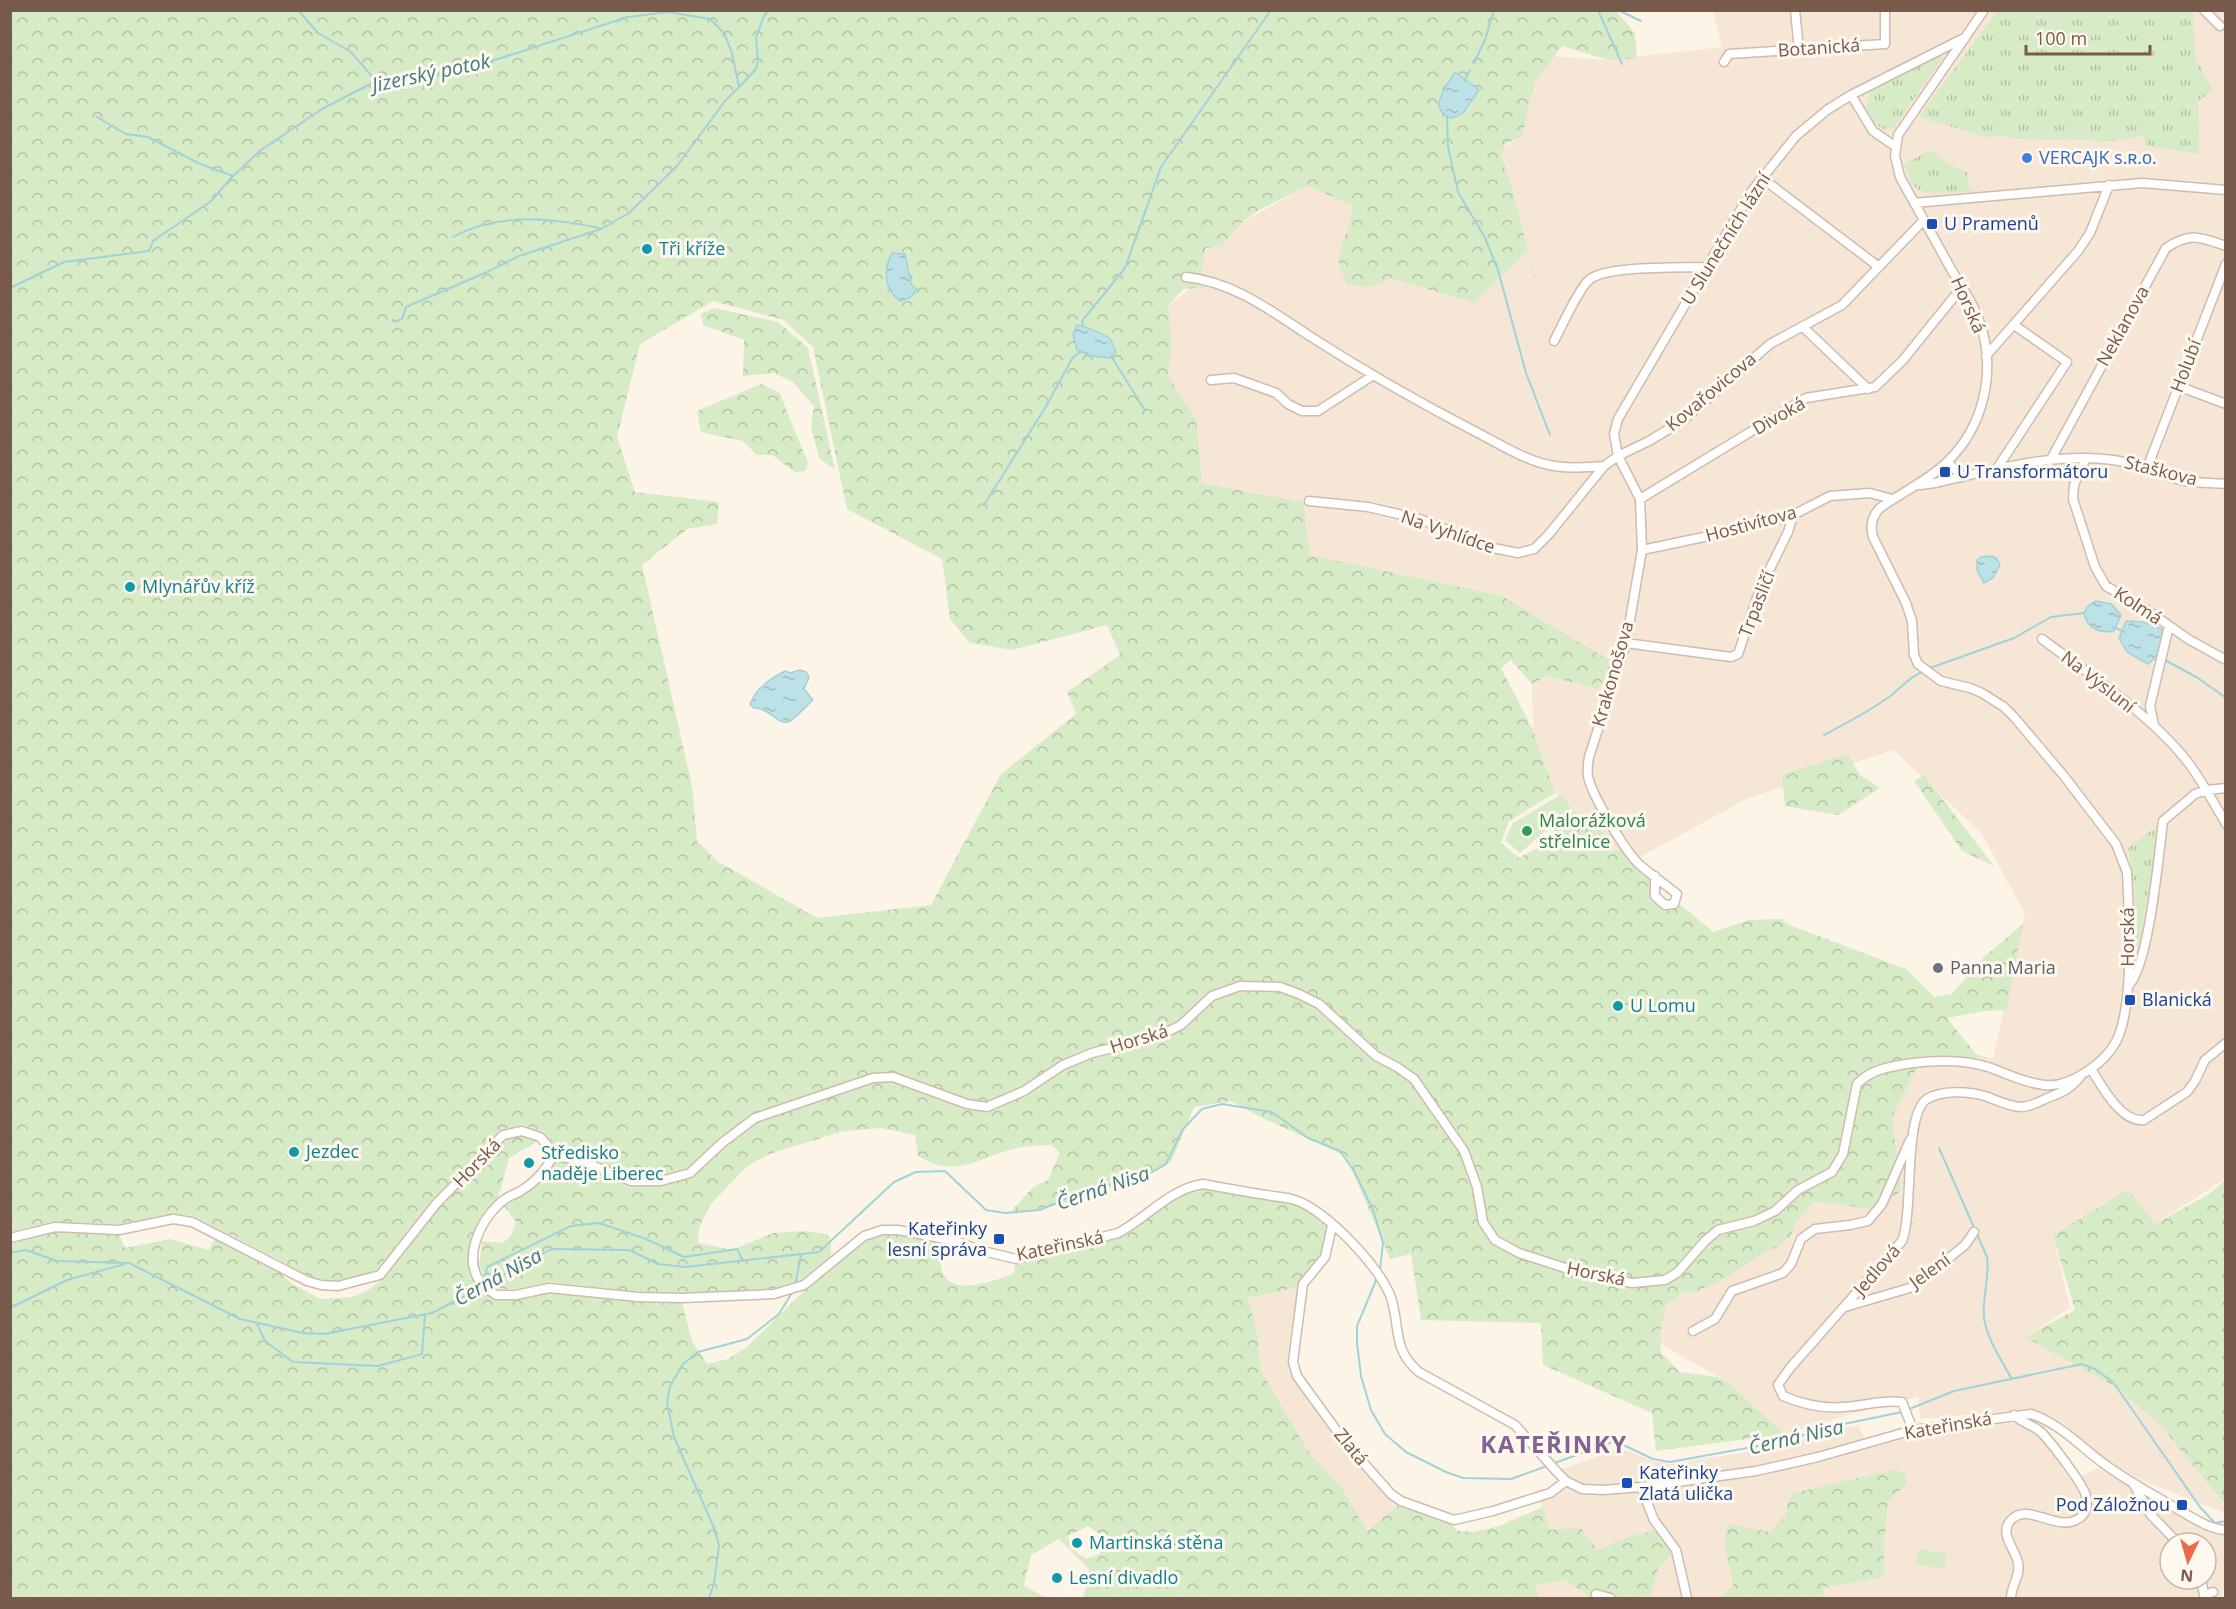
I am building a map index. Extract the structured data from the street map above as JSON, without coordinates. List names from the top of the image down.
{
  "streets": {
    "street": [
      "Botanická",
      "U Slunečních lázní",
      "Horská",
      "Neklanova",
      "Holubí",
      "Kovařovicova",
      "Divoká",
      "Staškova",
      "Hostivítova",
      "Na Vyhlídce",
      "Trpasličí",
      "Kolmá",
      "Krakonošova",
      "Na Výsluní",
      "Kateřinská",
      "Jedlová",
      "Jelení",
      "Zlatá"
    ]
  },
  "crossings": [
    ["U Slunečních lázní", "Kovařovicova"],
    ["U Slunečních lázní", "Na Vyhlídce"],
    ["U Slunečních lázní", "Krakonošova"],
    ["Horská", "Kovařovicova"],
    ["Horská", "Divoká"],
    ["Horská", "Staškova"],
    ["Horská", "Hostivítova"],
    ["Horská", "Kateřinská"],
    ["Horská", "Jedlová"],
    ["Neklanova", "Staškova"],
    ["Holubí", "Staškova"],
    ["Kovařovicova", "Na Vyhlídce"],
    ["Kovařovicova", "Krakonošova"],
    ["Divoká", "Krakonošova"],
    ["Staškova", "Kolmá"],
    ["Hostivítova", "Trpasličí"],
    ["Hostivítova", "Krakonošova"],
    ["Na Vyhlídce", "Krakonošova"],
    ["Trpasličí", "Krakonošova"],
    ["Kolmá", "Na Výsluní"],
    ["Kateřinská", "Jedlová"],
    ["Kateřinská", "Zlatá"],
    ["Jedlová", "Jelení"]
  ],
  "districts": ["KATEŘINKY"],
  "water": ["Jizerský potok", "Černá Nisa"],
  "places": {
    "other": [
      "VERCAJK s.ʀ.ᴏ.",
      "Tři kříže",
      "Mlynářův kříž",
      "Malorážková střelnice",
      "Panna Maria",
      "U Lomu",
      "Jezdec",
      "Středisko naděje Liberec",
      "Martinská stěna",
      "Lesní divadlo"
    ],
    "transit": [
      "U Pramenů",
      "U Transformátoru",
      "Blanická",
      "Kateřinky lesní správa",
      "Kateřinky Zlatá ulička",
      "Pod Záložnou"
    ]
  },
  "scale_bar": "100 m",
  "north": "bottom"
}
